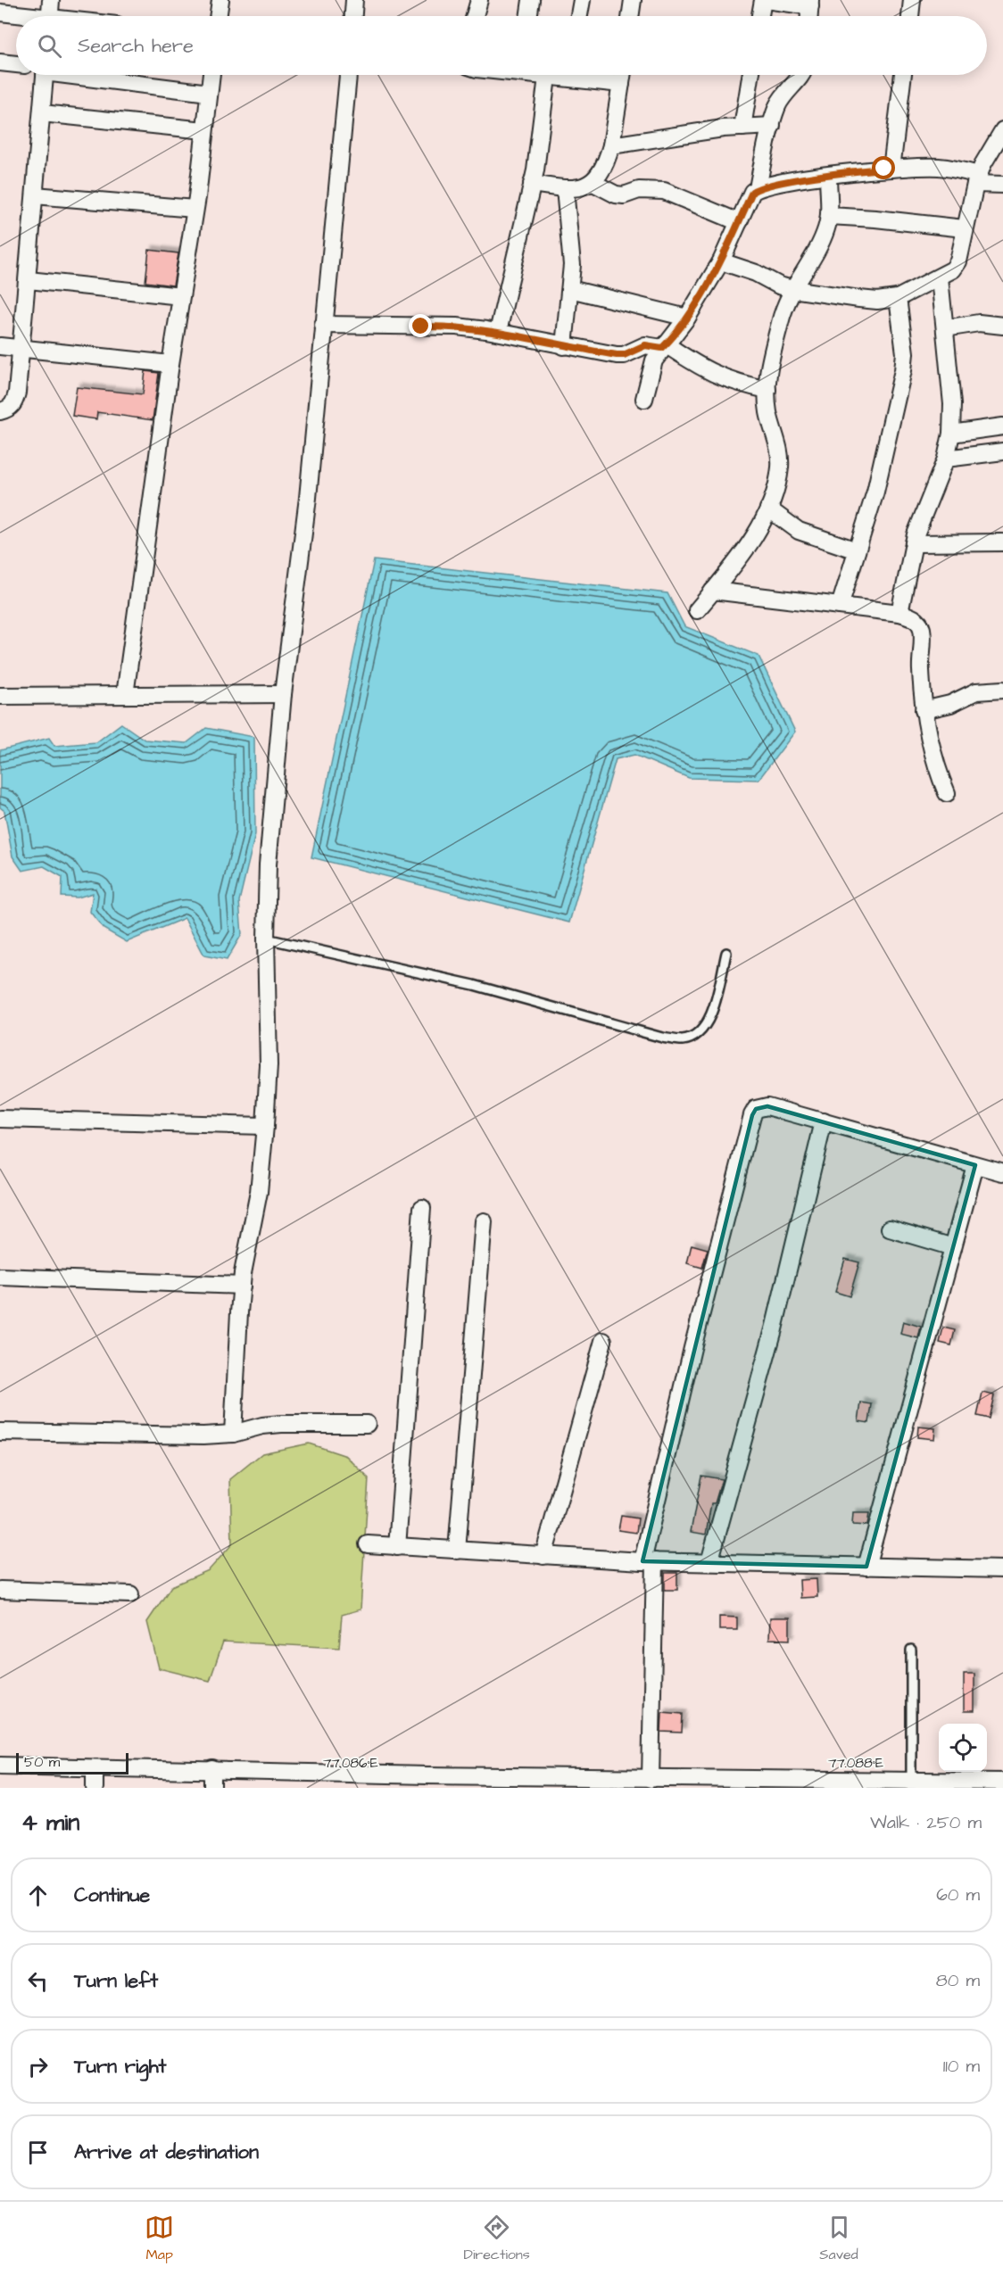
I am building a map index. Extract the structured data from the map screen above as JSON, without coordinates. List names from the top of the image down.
{
  "scale_bar": "50 m",
  "page": {
    "search": "Search here",
    "scale": "50 m",
    "heading": ["4 min", "Walk · 250 m"],
    "list": [
      ["Continue", "60 m"],
      ["Turn left", "80 m"],
      ["Turn right", "110 m"],
      "Arrive at destination"
    ],
    "nav": ["Map", "Directions", "Saved"]
  },
  "coordinates": ["77.086°E", "77.088°E"]
}
